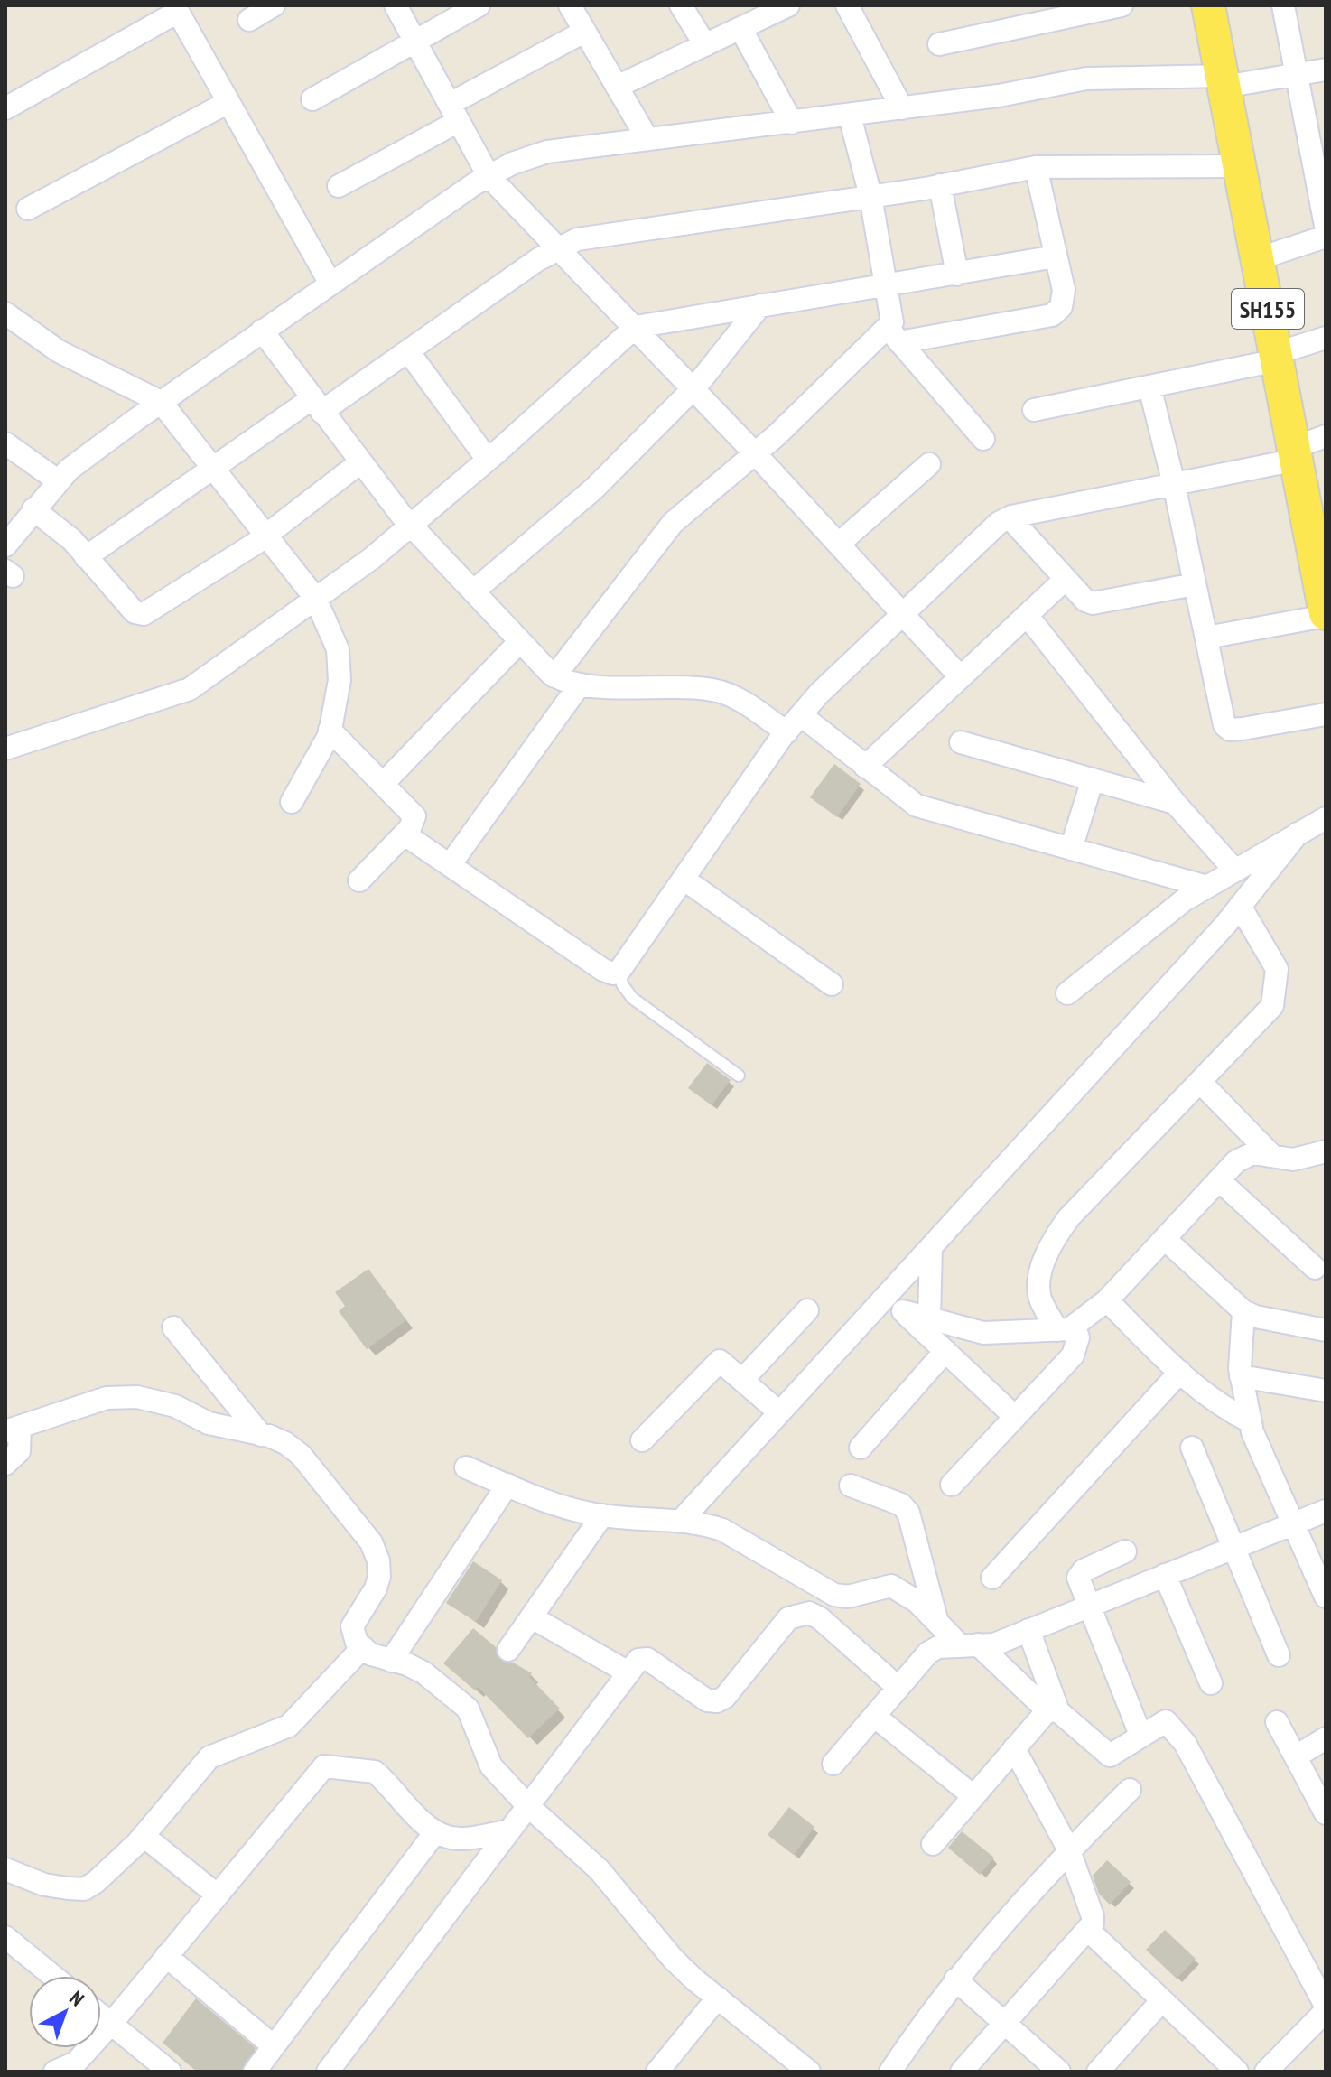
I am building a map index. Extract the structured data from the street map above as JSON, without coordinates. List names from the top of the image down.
{
  "streets": {
    "main road": ["SH155"]
  },
  "north": "top right"
}
